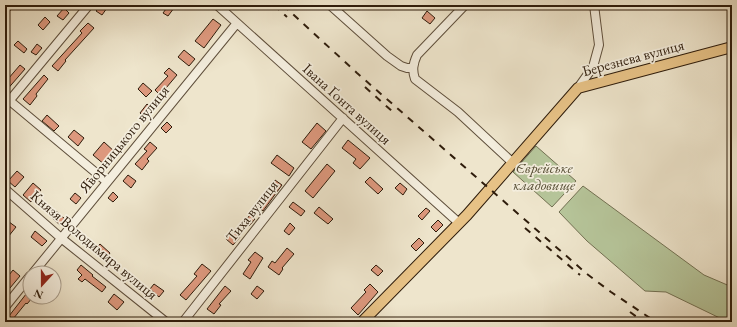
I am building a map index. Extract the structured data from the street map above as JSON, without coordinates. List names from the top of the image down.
{
  "streets": {
    "main road": ["Березнева вулиця"],
    "street": [
      "Івана Ґонта вулиця",
      "Яворницького вулиця",
      "Тиха вулиця",
      "Князя Володимира вулиця"
    ]
  },
  "crossings": [
    ["Березнева вулиця", "Івана Ґонта вулиця"],
    ["Івана Ґонта вулиця", "Яворницького вулиця"],
    ["Івана Ґонта вулиця", "Тиха вулиця"],
    ["Яворницького вулиця", "Князя Володимира вулиця"]
  ],
  "parks": ["Єврейське кладовище"],
  "north": "bottom"
}
